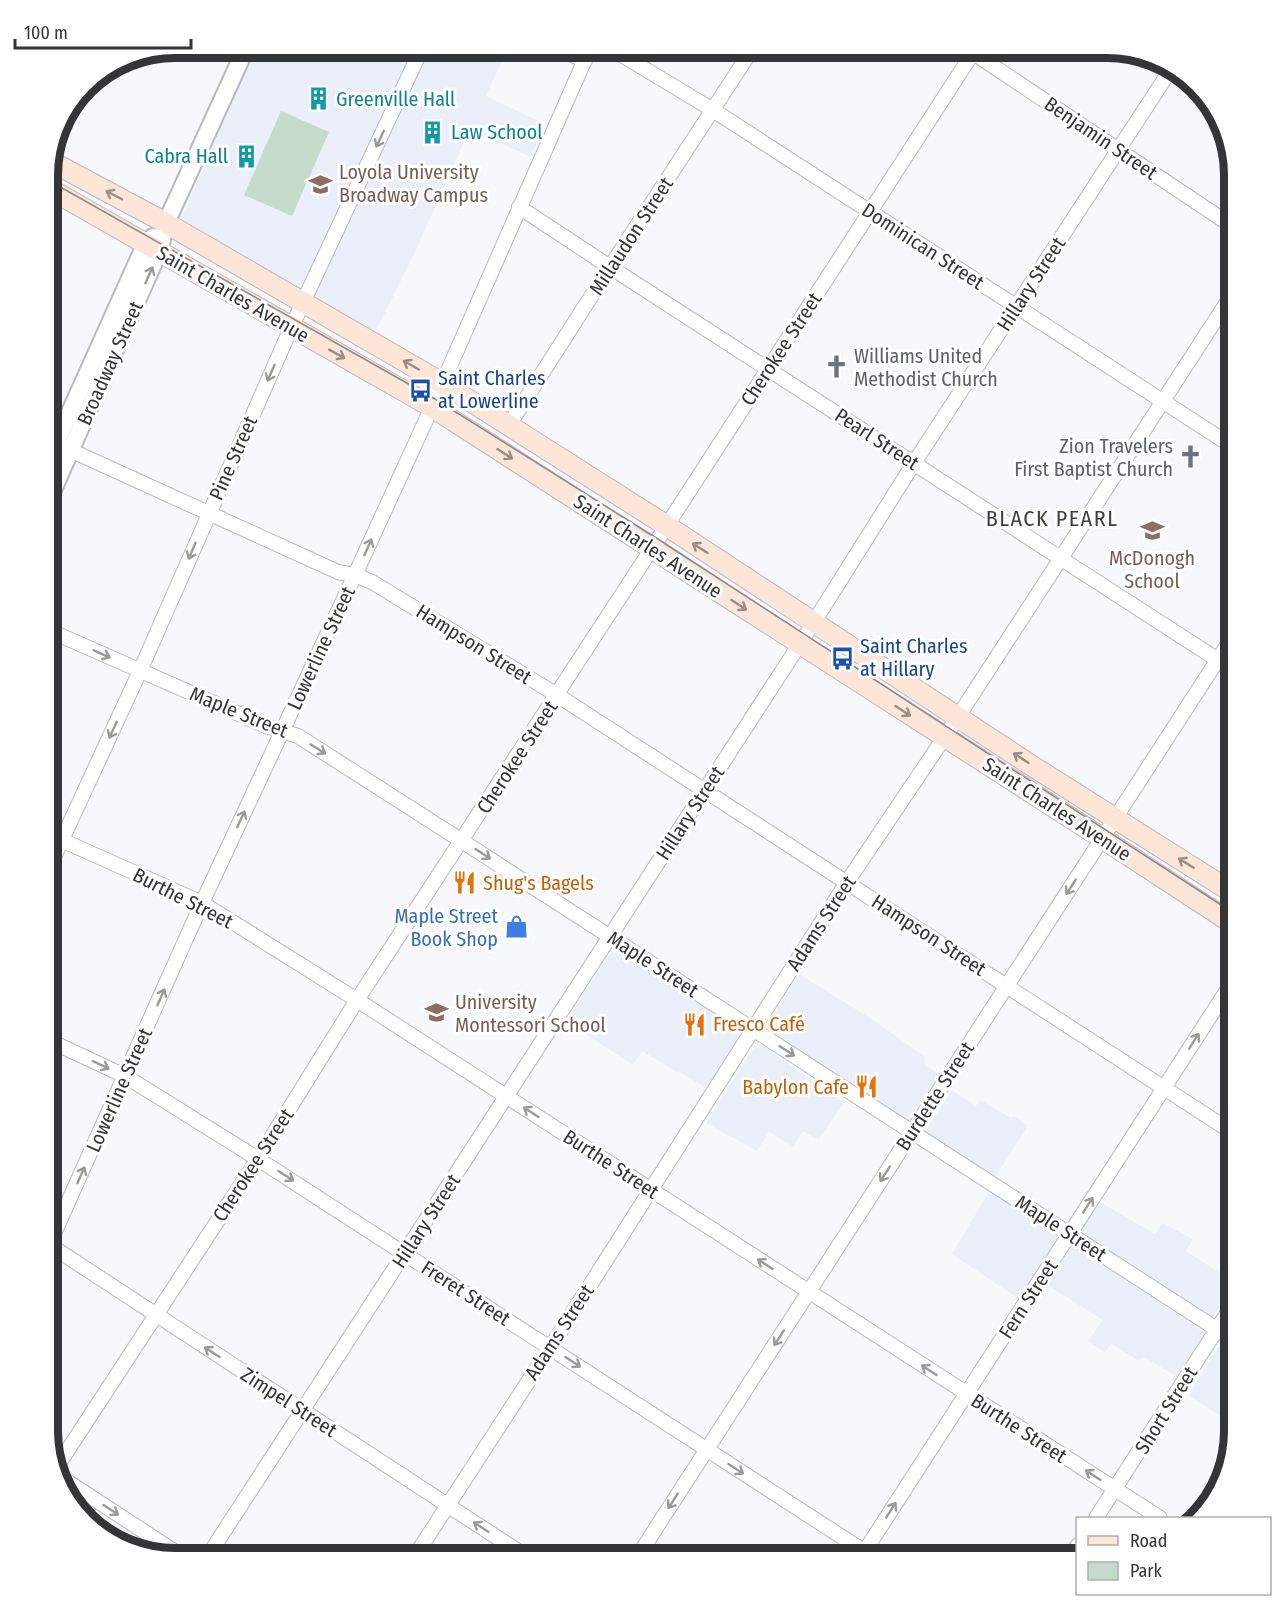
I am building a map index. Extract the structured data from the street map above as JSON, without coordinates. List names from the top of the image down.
{
  "streets": {
    "main road": ["Saint Charles Avenue"],
    "street": [
      "Benjamin Street",
      "Millaudon Street",
      "Dominican Street",
      "Hillary Street",
      "Cherokee Street",
      "Broadway Street",
      "Pearl Street",
      "Pine Street",
      "Hampson Street",
      "Lowerline Street",
      "Maple Street",
      "Burthe Street",
      "Adams Street",
      "Burdette Street",
      "Freret Street",
      "Fern Street",
      "Zimpel Street",
      "Short Street"
    ]
  },
  "crossings": [
    ["Benjamin Street", "Hillary Street"],
    ["Millaudon Street", "Dominican Street"],
    ["Millaudon Street", "Saint Charles Avenue"],
    ["Millaudon Street", "Pearl Street"],
    ["Dominican Street", "Hillary Street"],
    ["Dominican Street", "Cherokee Street"],
    ["Dominican Street", "Adams Street"],
    ["Hillary Street", "Saint Charles Avenue"],
    ["Hillary Street", "Pearl Street"],
    ["Hillary Street", "Hampson Street"],
    ["Hillary Street", "Maple Street"],
    ["Hillary Street", "Burthe Street"],
    ["Hillary Street", "Freret Street"],
    ["Hillary Street", "Zimpel Street"],
    ["Saint Charles Avenue", "Cherokee Street"],
    ["Saint Charles Avenue", "Broadway Street"],
    ["Saint Charles Avenue", "Pine Street"],
    ["Saint Charles Avenue", "Lowerline Street"],
    ["Saint Charles Avenue", "Adams Street"],
    ["Saint Charles Avenue", "Burdette Street"],
    ["Cherokee Street", "Pearl Street"],
    ["Cherokee Street", "Hampson Street"],
    ["Cherokee Street", "Maple Street"],
    ["Cherokee Street", "Burthe Street"],
    ["Cherokee Street", "Freret Street"],
    ["Cherokee Street", "Zimpel Street"],
    ["Broadway Street", "Hampson Street"],
    ["Pearl Street", "Lowerline Street"],
    ["Pearl Street", "Adams Street"],
    ["Pearl Street", "Burdette Street"],
    ["Pine Street", "Hampson Street"],
    ["Pine Street", "Maple Street"],
    ["Pine Street", "Burthe Street"],
    ["Hampson Street", "Lowerline Street"],
    ["Hampson Street", "Adams Street"],
    ["Hampson Street", "Burdette Street"],
    ["Hampson Street", "Fern Street"],
    ["Lowerline Street", "Maple Street"],
    ["Lowerline Street", "Burthe Street"],
    ["Lowerline Street", "Freret Street"],
    ["Maple Street", "Adams Street"],
    ["Maple Street", "Burdette Street"],
    ["Maple Street", "Fern Street"],
    ["Maple Street", "Short Street"],
    ["Burthe Street", "Adams Street"],
    ["Burthe Street", "Burdette Street"],
    ["Burthe Street", "Fern Street"],
    ["Burthe Street", "Short Street"],
    ["Adams Street", "Freret Street"],
    ["Adams Street", "Zimpel Street"],
    ["Burdette Street", "Freret Street"]
  ],
  "one_way": [
    "Pine Street",
    "Lowerline Street",
    "Maple Street",
    "Burthe Street",
    "Burdette Street",
    "Freret Street",
    "Fern Street",
    "Zimpel Street"
  ],
  "districts": ["BLACK PEARL"],
  "places": {
    "building": ["Greenville Hall", "Law School", "Cabra Hall"],
    "school or university": ["Loyola University Broadway Campus", "McDonogh School", "University Montessori School"],
    "church": ["Williams United Methodist Church", "Zion Travelers First Baptist Church"],
    "bus stop": ["Saint Charles at Lowerline", "Saint Charles at Hillary"],
    "restaurant": ["Shug's Bagels", "Fresco Café", "Babylon Cafe"],
    "shop": ["Maple Street Book Shop"]
  },
  "legend": ["Road", "Park"],
  "scale_bar": "100 m"
}
